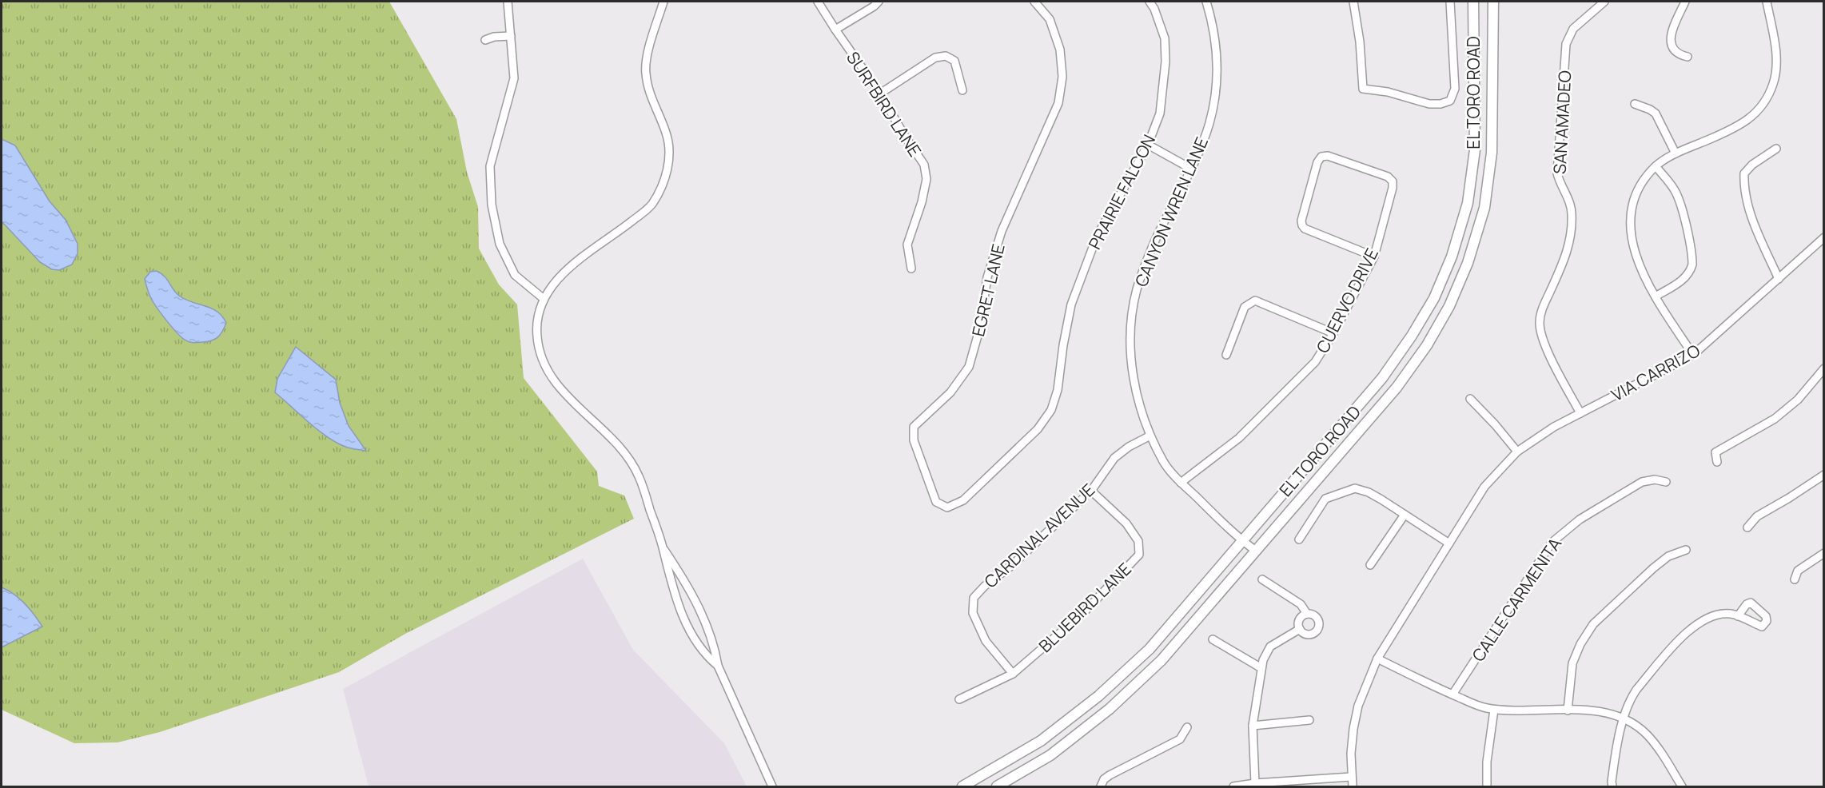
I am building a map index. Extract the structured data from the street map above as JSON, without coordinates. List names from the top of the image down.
{
  "streets": {
    "main road": ["EL TORO ROAD"],
    "street": [
      "SURFBIRD LANE",
      "SAN AMADEO",
      "PRAIRIE FALCON",
      "CANYON WREN LANE",
      "EGRET LANE",
      "CUERVO DRIVE",
      "VIA CARRIZO",
      "CARDINAL AVENUE",
      "CALLE CARMENITA",
      "BLUEBIRD LANE"
    ]
  },
  "crossings": [
    ["EL TORO ROAD", "CANYON WREN LANE"],
    ["SAN AMADEO", "VIA CARRIZO"],
    ["PRAIRIE FALCON", "EGRET LANE"],
    ["CANYON WREN LANE", "CUERVO DRIVE"],
    ["CANYON WREN LANE", "CARDINAL AVENUE"],
    ["CARDINAL AVENUE", "BLUEBIRD LANE"]
  ]
}
